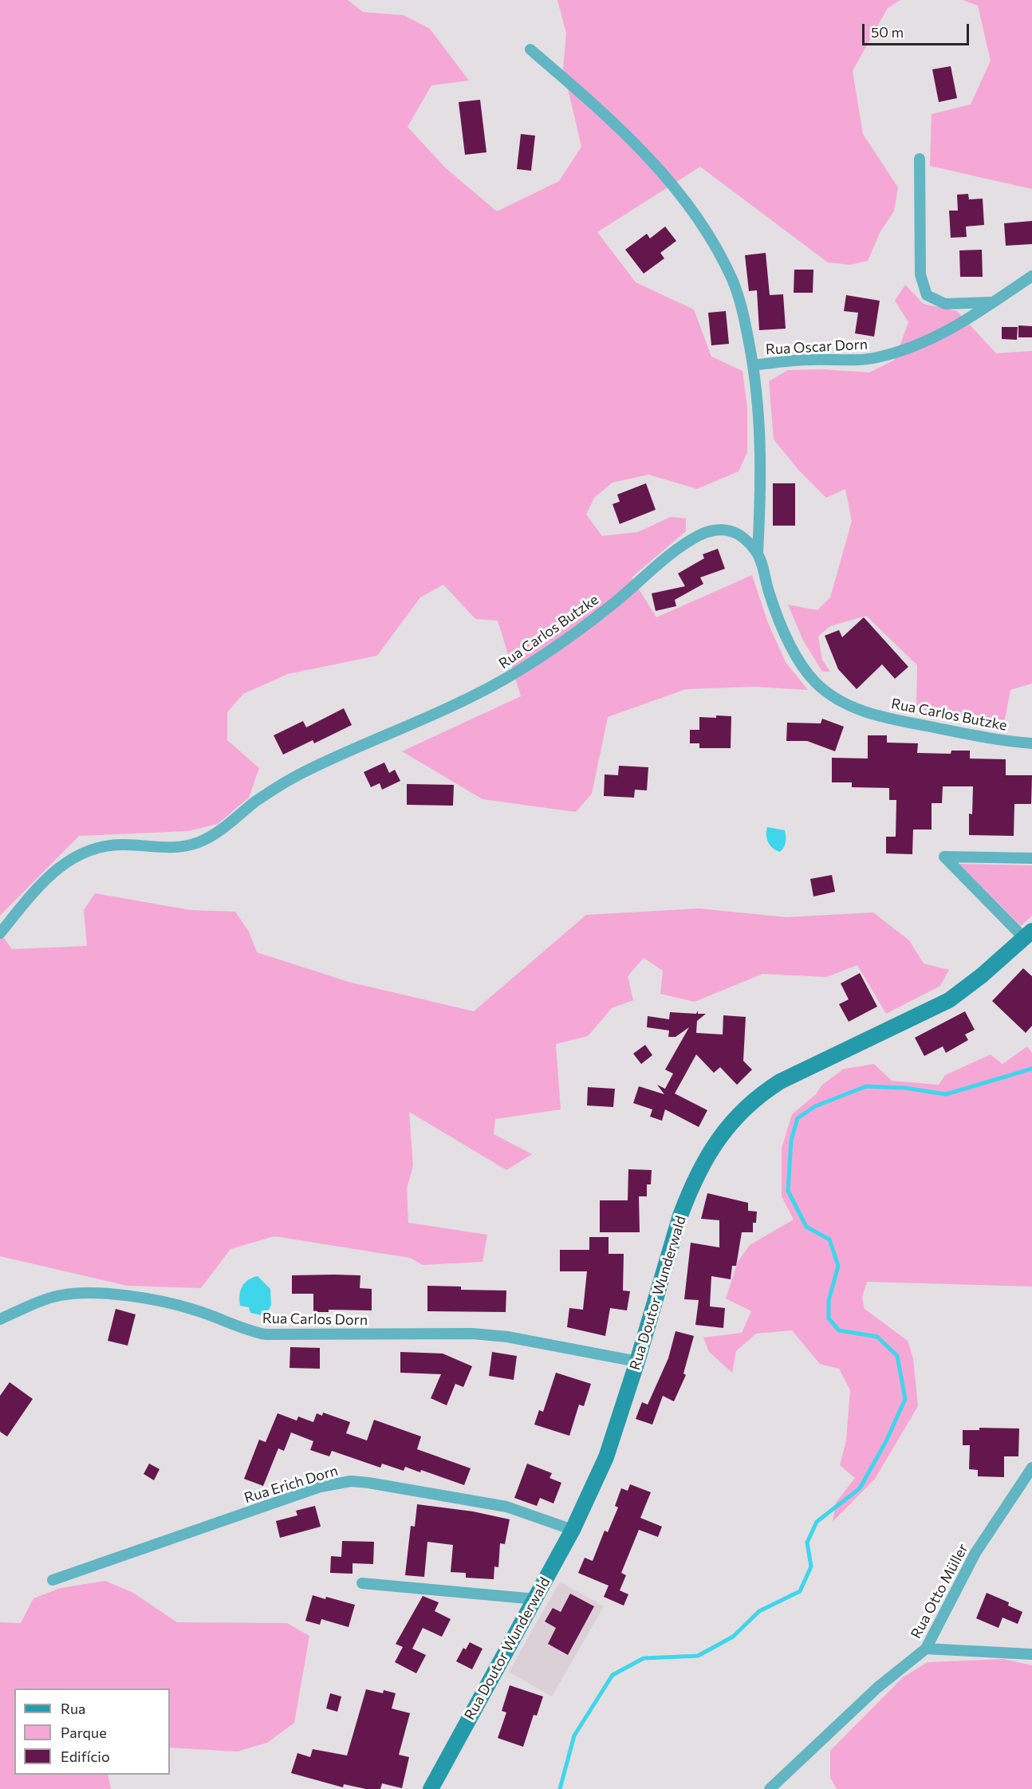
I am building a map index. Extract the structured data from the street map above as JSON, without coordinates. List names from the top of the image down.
{
  "streets": {
    "street": [
      "Rua Oscar Dorn",
      "Rua Carlos Butzke",
      "Rua Doutor Wunderwald",
      "Rua Carlos Dorn",
      "Rua Erich Dorn",
      "Rua Otto Müller"
    ]
  },
  "crossings": [
    ["Rua Doutor Wunderwald", "Rua Carlos Dorn"],
    ["Rua Doutor Wunderwald", "Rua Erich Dorn"]
  ],
  "legend": ["Rua", "Parque", "Edifício"],
  "scale_bar": "50 m"
}
